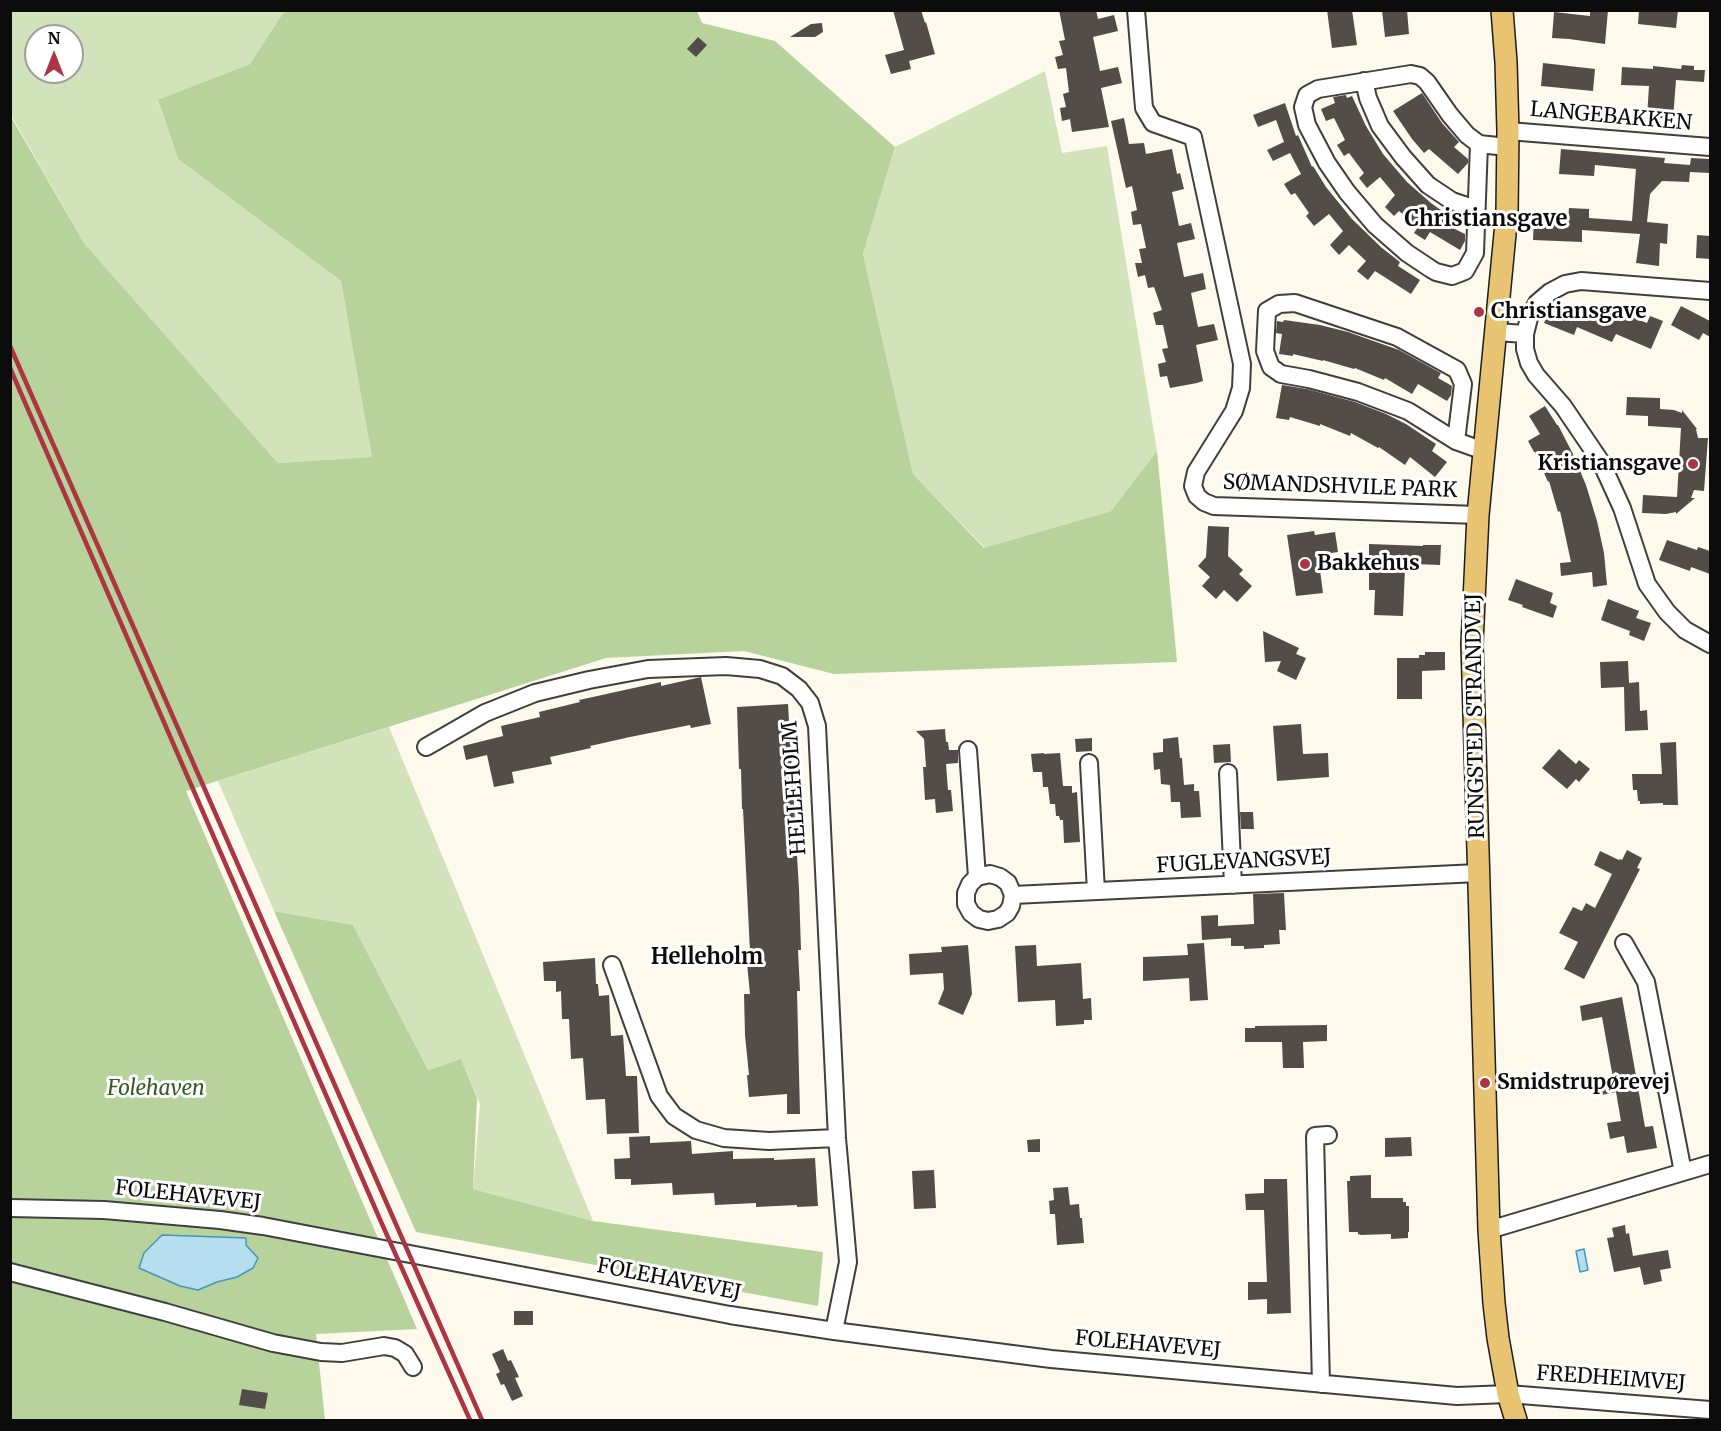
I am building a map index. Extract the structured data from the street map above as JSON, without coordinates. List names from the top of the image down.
{
  "streets": {
    "main road": ["RUNGSTED STRANDVEJ"],
    "street": [
      "LANGEBAKKEN",
      "SØMANDSHVILE PARK",
      "HELLEHOLM",
      "FUGLEVANGSVEJ",
      "FOLEHAVEVEJ",
      "FREDHEIMVEJ"
    ]
  },
  "crossings": [
    ["LANGEBAKKEN", "RUNGSTED STRANDVEJ"],
    ["SØMANDSHVILE PARK", "RUNGSTED STRANDVEJ"],
    ["RUNGSTED STRANDVEJ", "FUGLEVANGSVEJ"],
    ["RUNGSTED STRANDVEJ", "FOLEHAVEVEJ"],
    ["RUNGSTED STRANDVEJ", "FREDHEIMVEJ"],
    ["HELLEHOLM", "FOLEHAVEVEJ"],
    ["FOLEHAVEVEJ", "FREDHEIMVEJ"]
  ],
  "districts": ["Christiansgave", "Helleholm"],
  "parks": ["Folehaven"],
  "places": [
    "Christiansgave",
    "Kristiansgave",
    "Bakkehus",
    "Smidstrupørevej"
  ],
  "north": "top"
}
